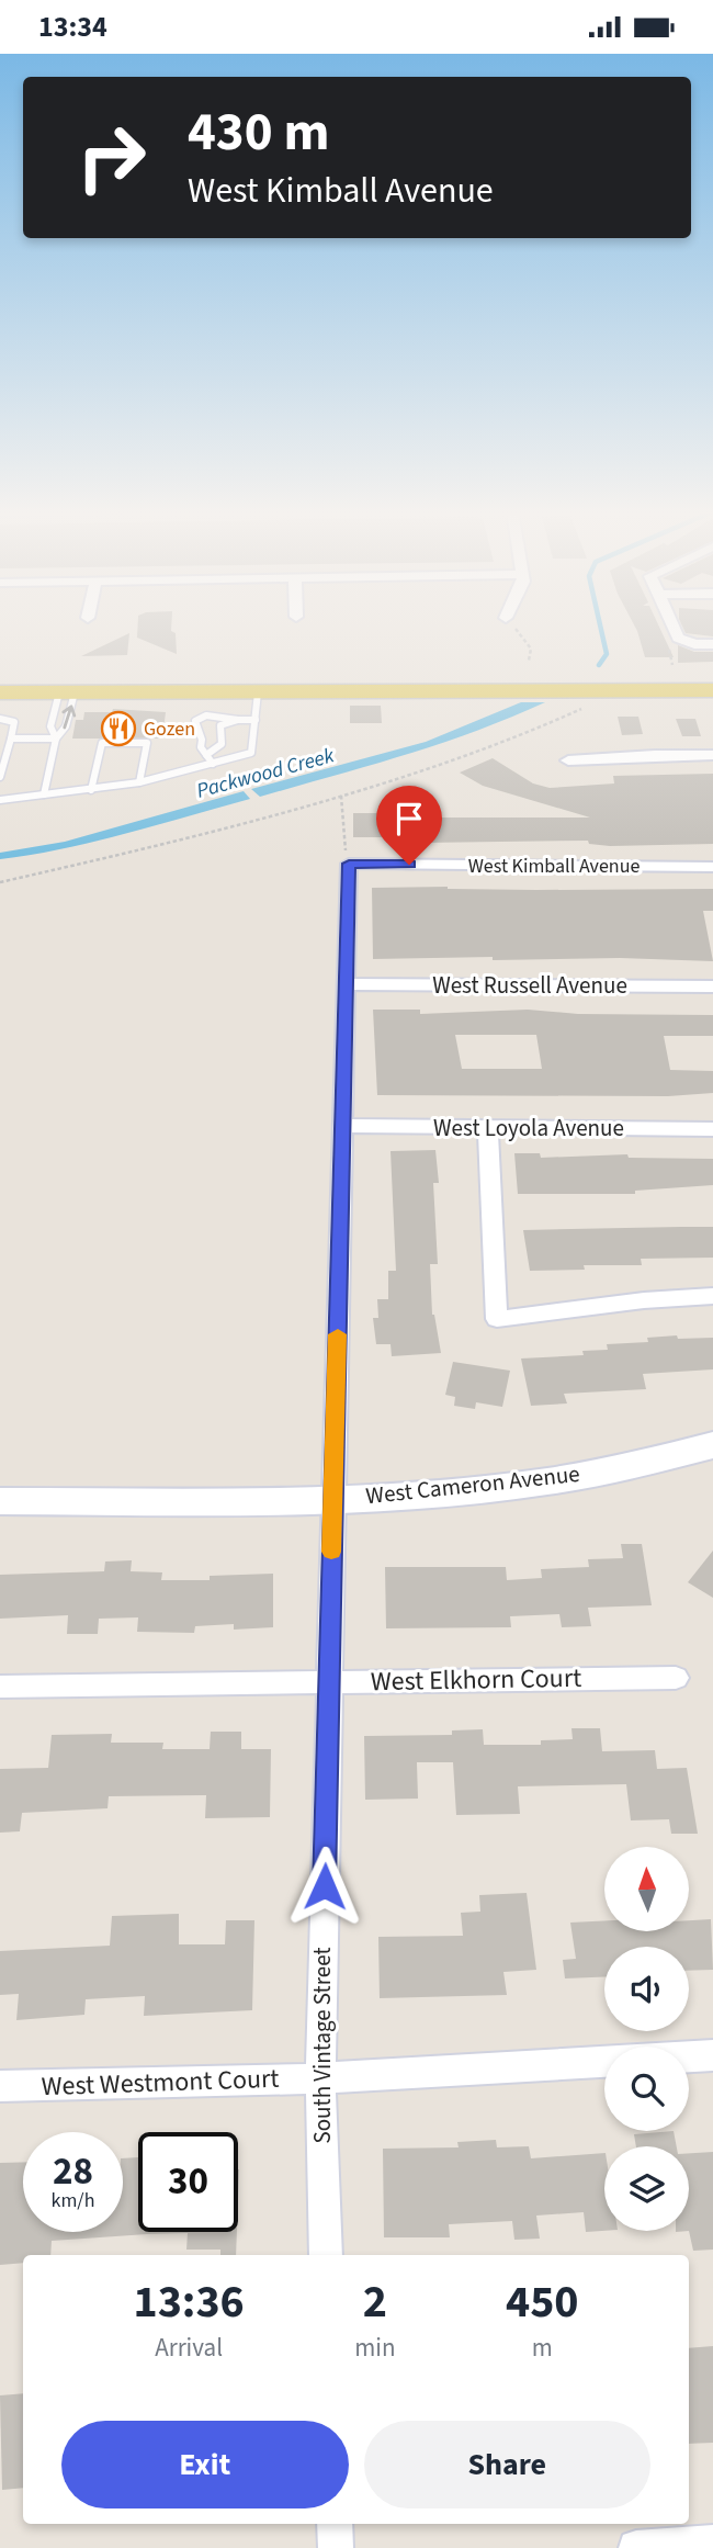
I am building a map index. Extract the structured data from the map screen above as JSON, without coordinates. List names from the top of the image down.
{
  "streets": {
    "street": [
      "West Kimball Avenue",
      "West Russell Avenue",
      "West Loyola Avenue",
      "West Cameron Avenue",
      "West Elkhorn Court",
      "South Vintage Street",
      "West Westmont Court"
    ]
  },
  "crossings": [
    ["West Kimball Avenue", "South Vintage Street"],
    ["West Russell Avenue", "South Vintage Street"],
    ["West Loyola Avenue", "South Vintage Street"],
    ["West Cameron Avenue", "South Vintage Street"],
    ["West Elkhorn Court", "South Vintage Street"],
    ["South Vintage Street", "West Westmont Court"]
  ],
  "water": ["Packwood Creek"],
  "places": {
    "restaurant": ["Gozen"]
  },
  "north": "top",
  "page": {
    "status": "13:34",
    "turn": ["430 m", "West Kimball Avenue"],
    "speed": "28 km/h",
    "limit": "30",
    "eta": [
      "13:36",
      "Arrival",
      "2",
      "min",
      "450",
      "m"
    ],
    "buttons": ["Exit", "Share"]
  }
}
